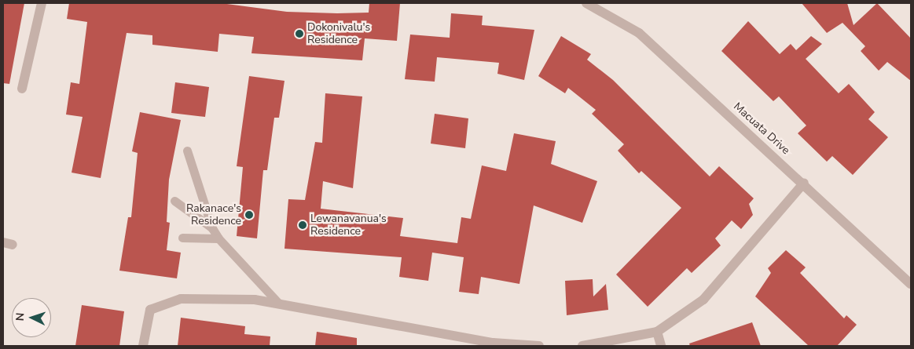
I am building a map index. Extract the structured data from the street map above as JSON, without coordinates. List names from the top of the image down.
{
  "streets": {
    "street": ["Macuata Drive"]
  },
  "places": ["Dokonivalu's Residence", "Rakanace's Residence", "Lewanavanua's Residence"],
  "north": "left"
}
